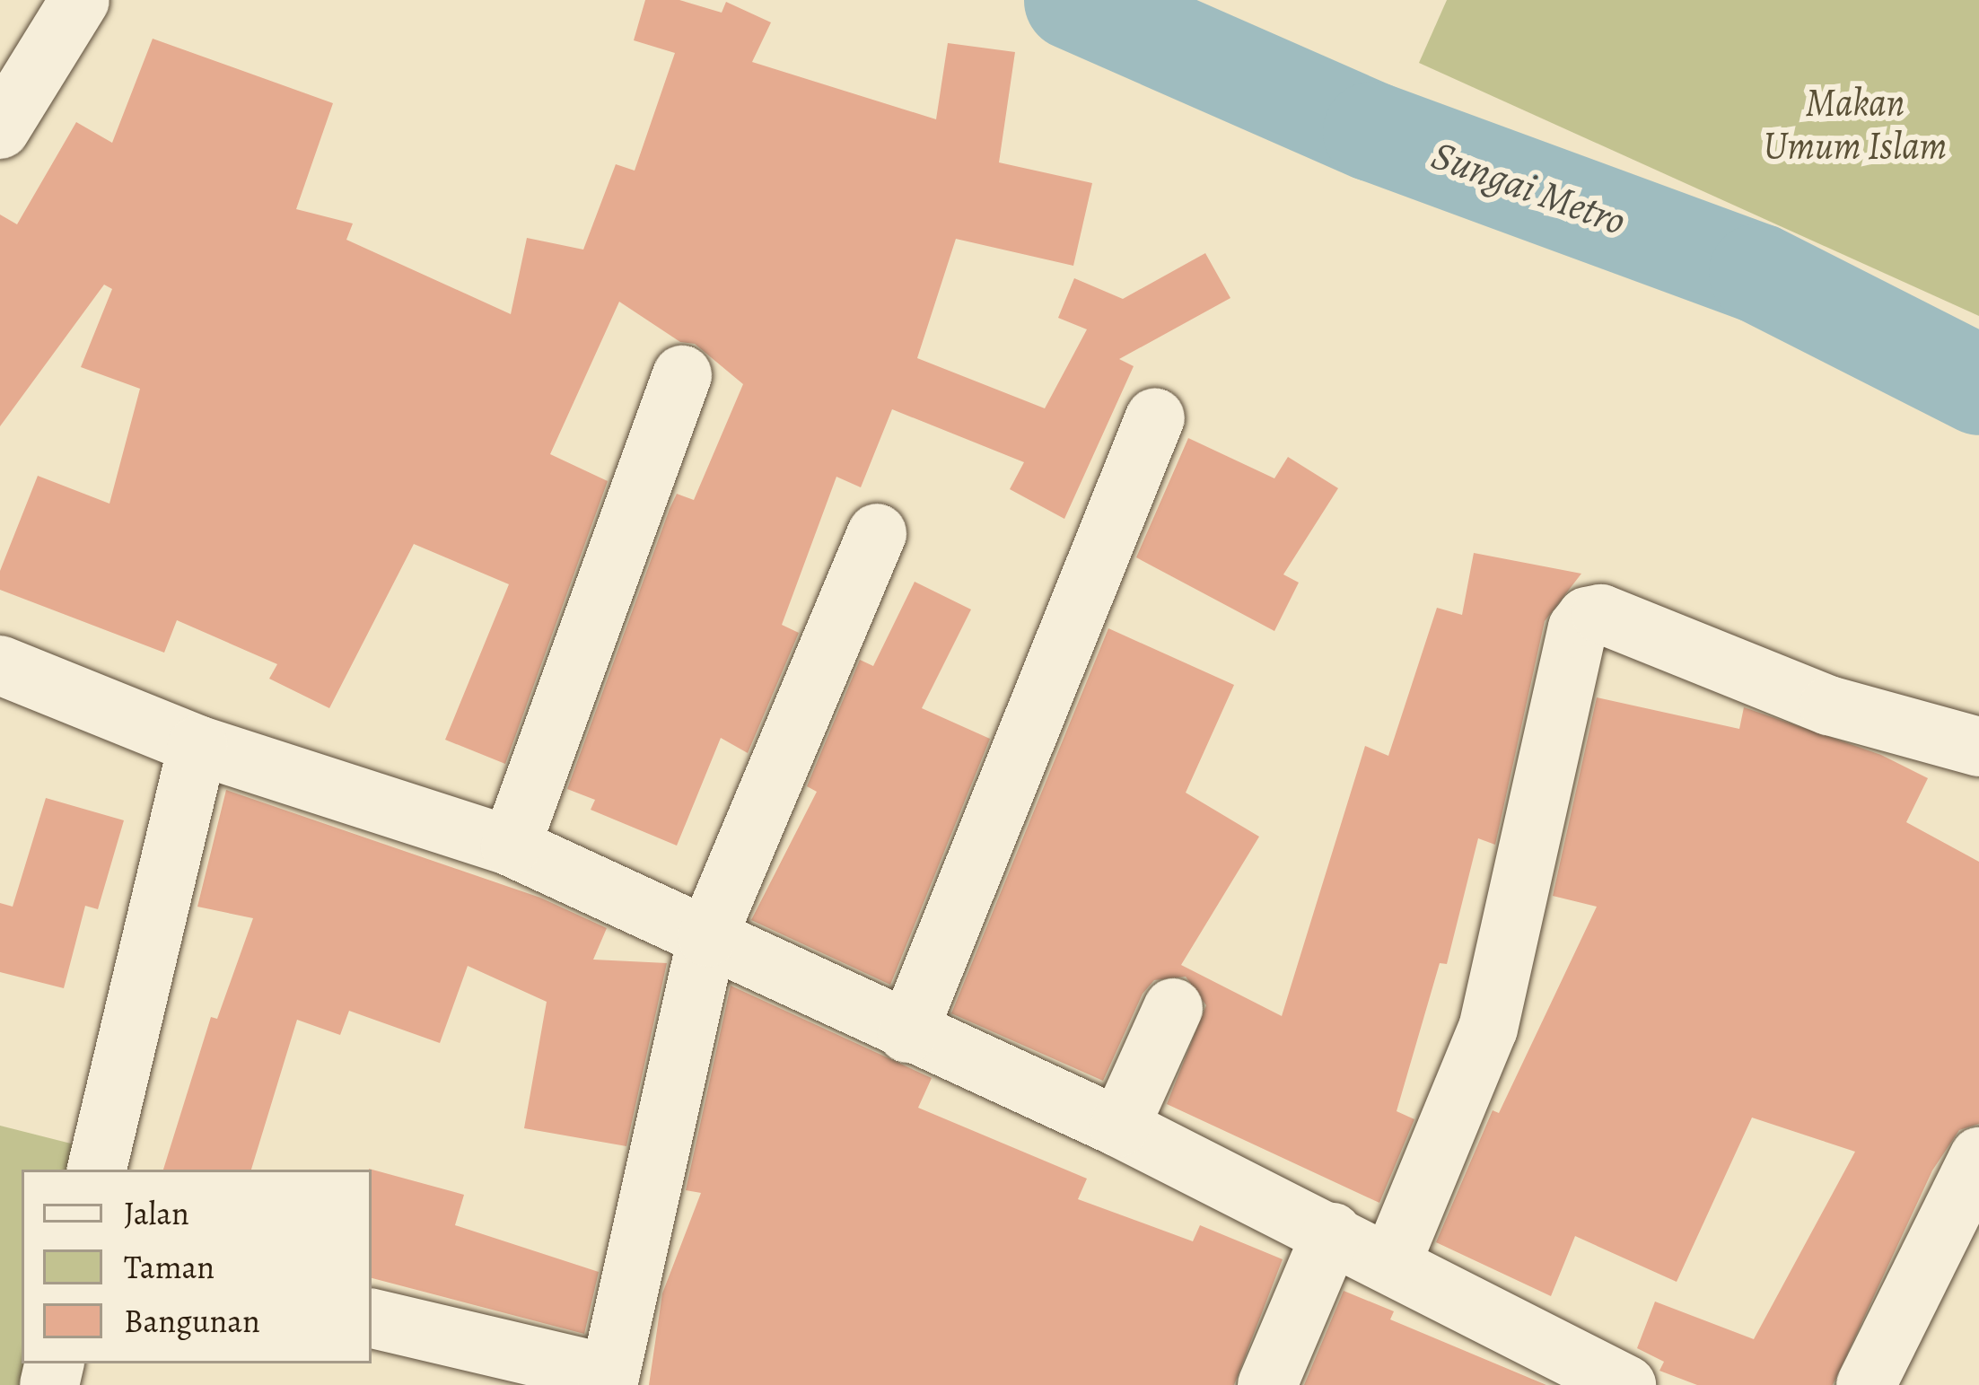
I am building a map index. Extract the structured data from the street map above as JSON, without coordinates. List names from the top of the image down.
{
  "water": ["Sungai Metro"],
  "parks": ["Makan Umum Islam"],
  "legend": ["Jalan", "Taman", "Bangunan"]
}
